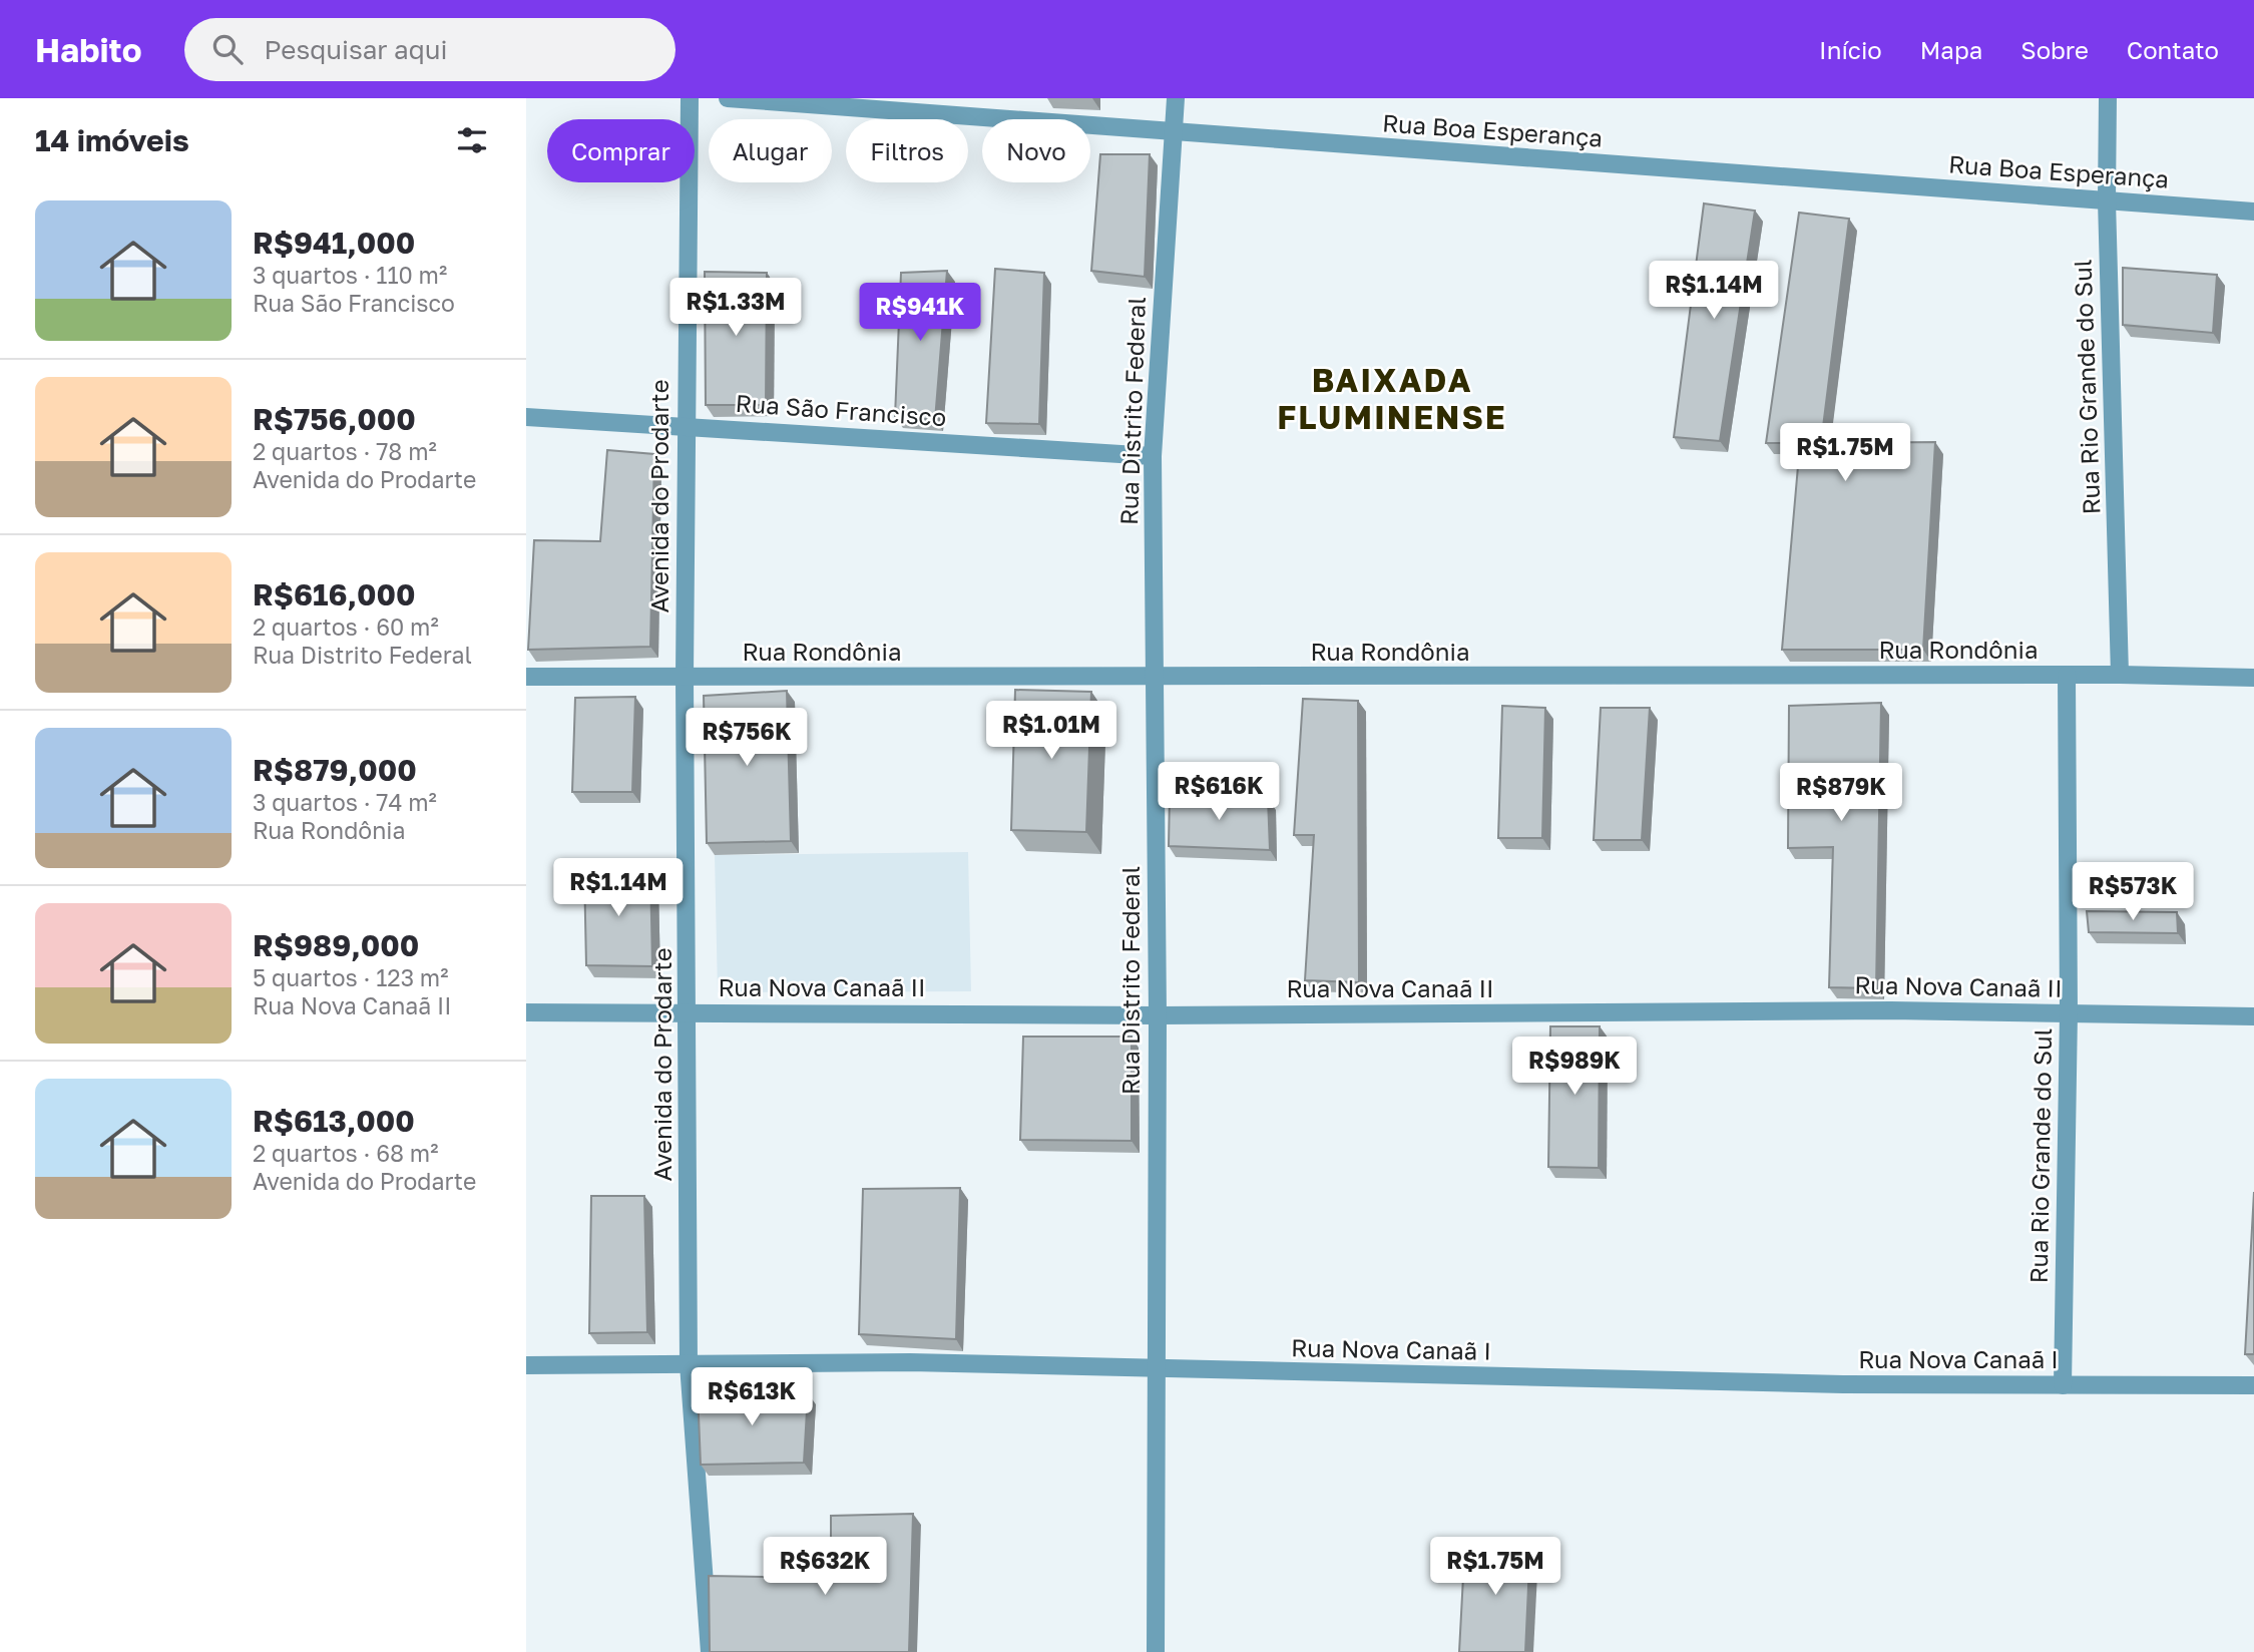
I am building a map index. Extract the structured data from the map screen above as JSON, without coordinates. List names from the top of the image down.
{
  "streets": {
    "street": [
      "Rua Boa Esperança",
      "Rua Rio Grande do Sul",
      "Rua São Francisco",
      "Rua Distrito Federal",
      "Avenida do Prodarte",
      "Rua Rondônia",
      "Rua Nova Canaã II",
      "Rua Nova Canaã I"
    ]
  },
  "crossings": [
    ["Rua Boa Esperança", "Rua Rio Grande do Sul"],
    ["Rua Boa Esperança", "Rua Distrito Federal"],
    ["Rua Rio Grande do Sul", "Rua Rondônia"],
    ["Rua Rio Grande do Sul", "Rua Nova Canaã II"],
    ["Rua Rio Grande do Sul", "Rua Nova Canaã I"],
    ["Rua São Francisco", "Rua Distrito Federal"],
    ["Rua São Francisco", "Avenida do Prodarte"],
    ["Rua Distrito Federal", "Rua Rondônia"],
    ["Rua Distrito Federal", "Rua Nova Canaã II"],
    ["Rua Distrito Federal", "Rua Nova Canaã I"],
    ["Avenida do Prodarte", "Rua Rondônia"],
    ["Avenida do Prodarte", "Rua Nova Canaã II"],
    ["Avenida do Prodarte", "Rua Nova Canaã I"]
  ],
  "districts": ["BAIXADA FLUMINENSE"],
  "page": {
    "header": "Habito",
    "search": "Pesquisar aqui",
    "nav": [
      "Início",
      "Mapa",
      "Sobre",
      "Contato"
    ],
    "heading": "14 imóveis",
    "chip": [
      "Comprar",
      "Alugar",
      "Filtros",
      "Novo"
    ],
    "list": [
      {
        "name": "R$941,000",
        "note": "3 quartos · 110 m² · Rua São Francisco"
      },
      {
        "name": "R$756,000",
        "note": "2 quartos · 78 m² · Avenida do Prodarte"
      },
      {
        "name": "R$616,000",
        "note": "2 quartos · 60 m² · Rua Distrito Federal"
      },
      {
        "name": "R$879,000",
        "note": "3 quartos · 74 m² · Rua Rondônia"
      },
      {
        "name": "R$989,000",
        "note": "5 quartos · 123 m² · Rua Nova Canaã II"
      },
      {
        "name": "R$613,000",
        "note": "2 quartos · 68 m² · Avenida do Prodarte"
      }
    ],
    "price": [
      "R$1.14M",
      "R$1.33M",
      "R$941K",
      "R$1.75M",
      "R$1.01M",
      "R$756K",
      "R$616K",
      "R$879K",
      "R$1.14M",
      "R$573K",
      "R$989K",
      "R$613K",
      "R$632K",
      "R$1.75M"
    ]
  }
}
